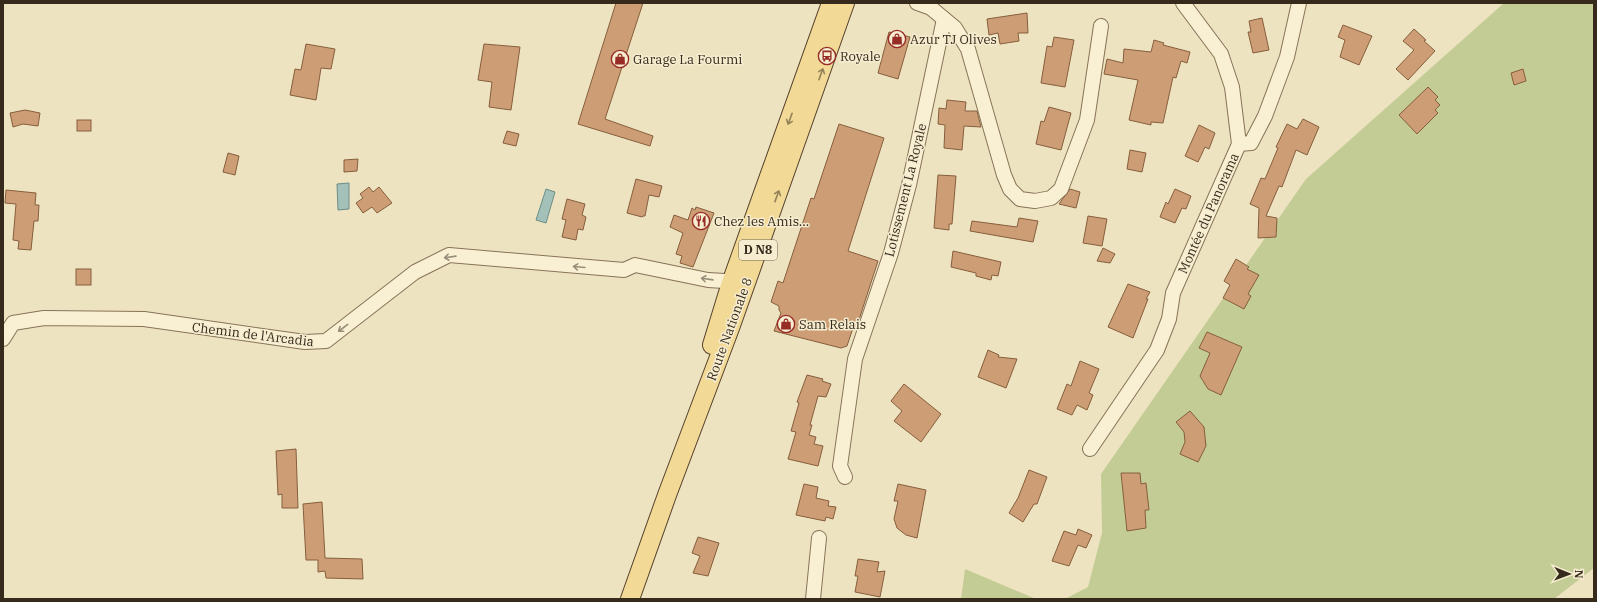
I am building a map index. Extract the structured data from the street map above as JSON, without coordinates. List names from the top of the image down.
{
  "streets": {
    "main road": ["D N8", "Route Nationale 8"],
    "street": ["Lotissement La Royale", "Montée du Panorama", "Chemin de l'Arcadia"]
  },
  "crossings": [
    ["Route Nationale 8", "Chemin de l'Arcadia"]
  ],
  "one_way": ["Chemin de l'Arcadia"],
  "places": {
    "shop": ["Azur TJ Olives", "Garage La Fourmi", "Sam Relais"],
    "bus stop": ["Royale"],
    "restaurant": ["Chez les Amis..."]
  },
  "north": "right"
}
